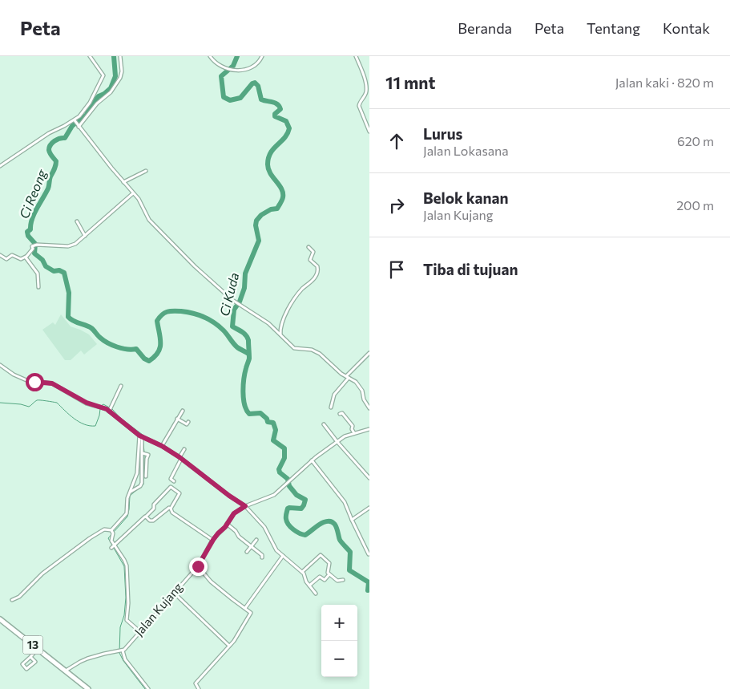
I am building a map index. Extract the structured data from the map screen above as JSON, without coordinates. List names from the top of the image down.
{
  "streets": {
    "highway": ["13"],
    "street": ["Jalan Kujang"]
  },
  "water": ["Ci Reong", "Ci Kuda"],
  "page": {
    "header": "Peta",
    "nav": [
      "Beranda",
      "Peta",
      "Tentang",
      "Kontak"
    ],
    "heading": ["11 mnt", "Jalan kaki · 820 m"],
    "list": [
      ["Lurus", "Jalan Lokasana", "620 m"],
      ["Belok kanan", "Jalan Kujang", "200 m"],
      "Tiba di tujuan"
    ],
    "map_buttons": ["+", "−"]
  }
}
